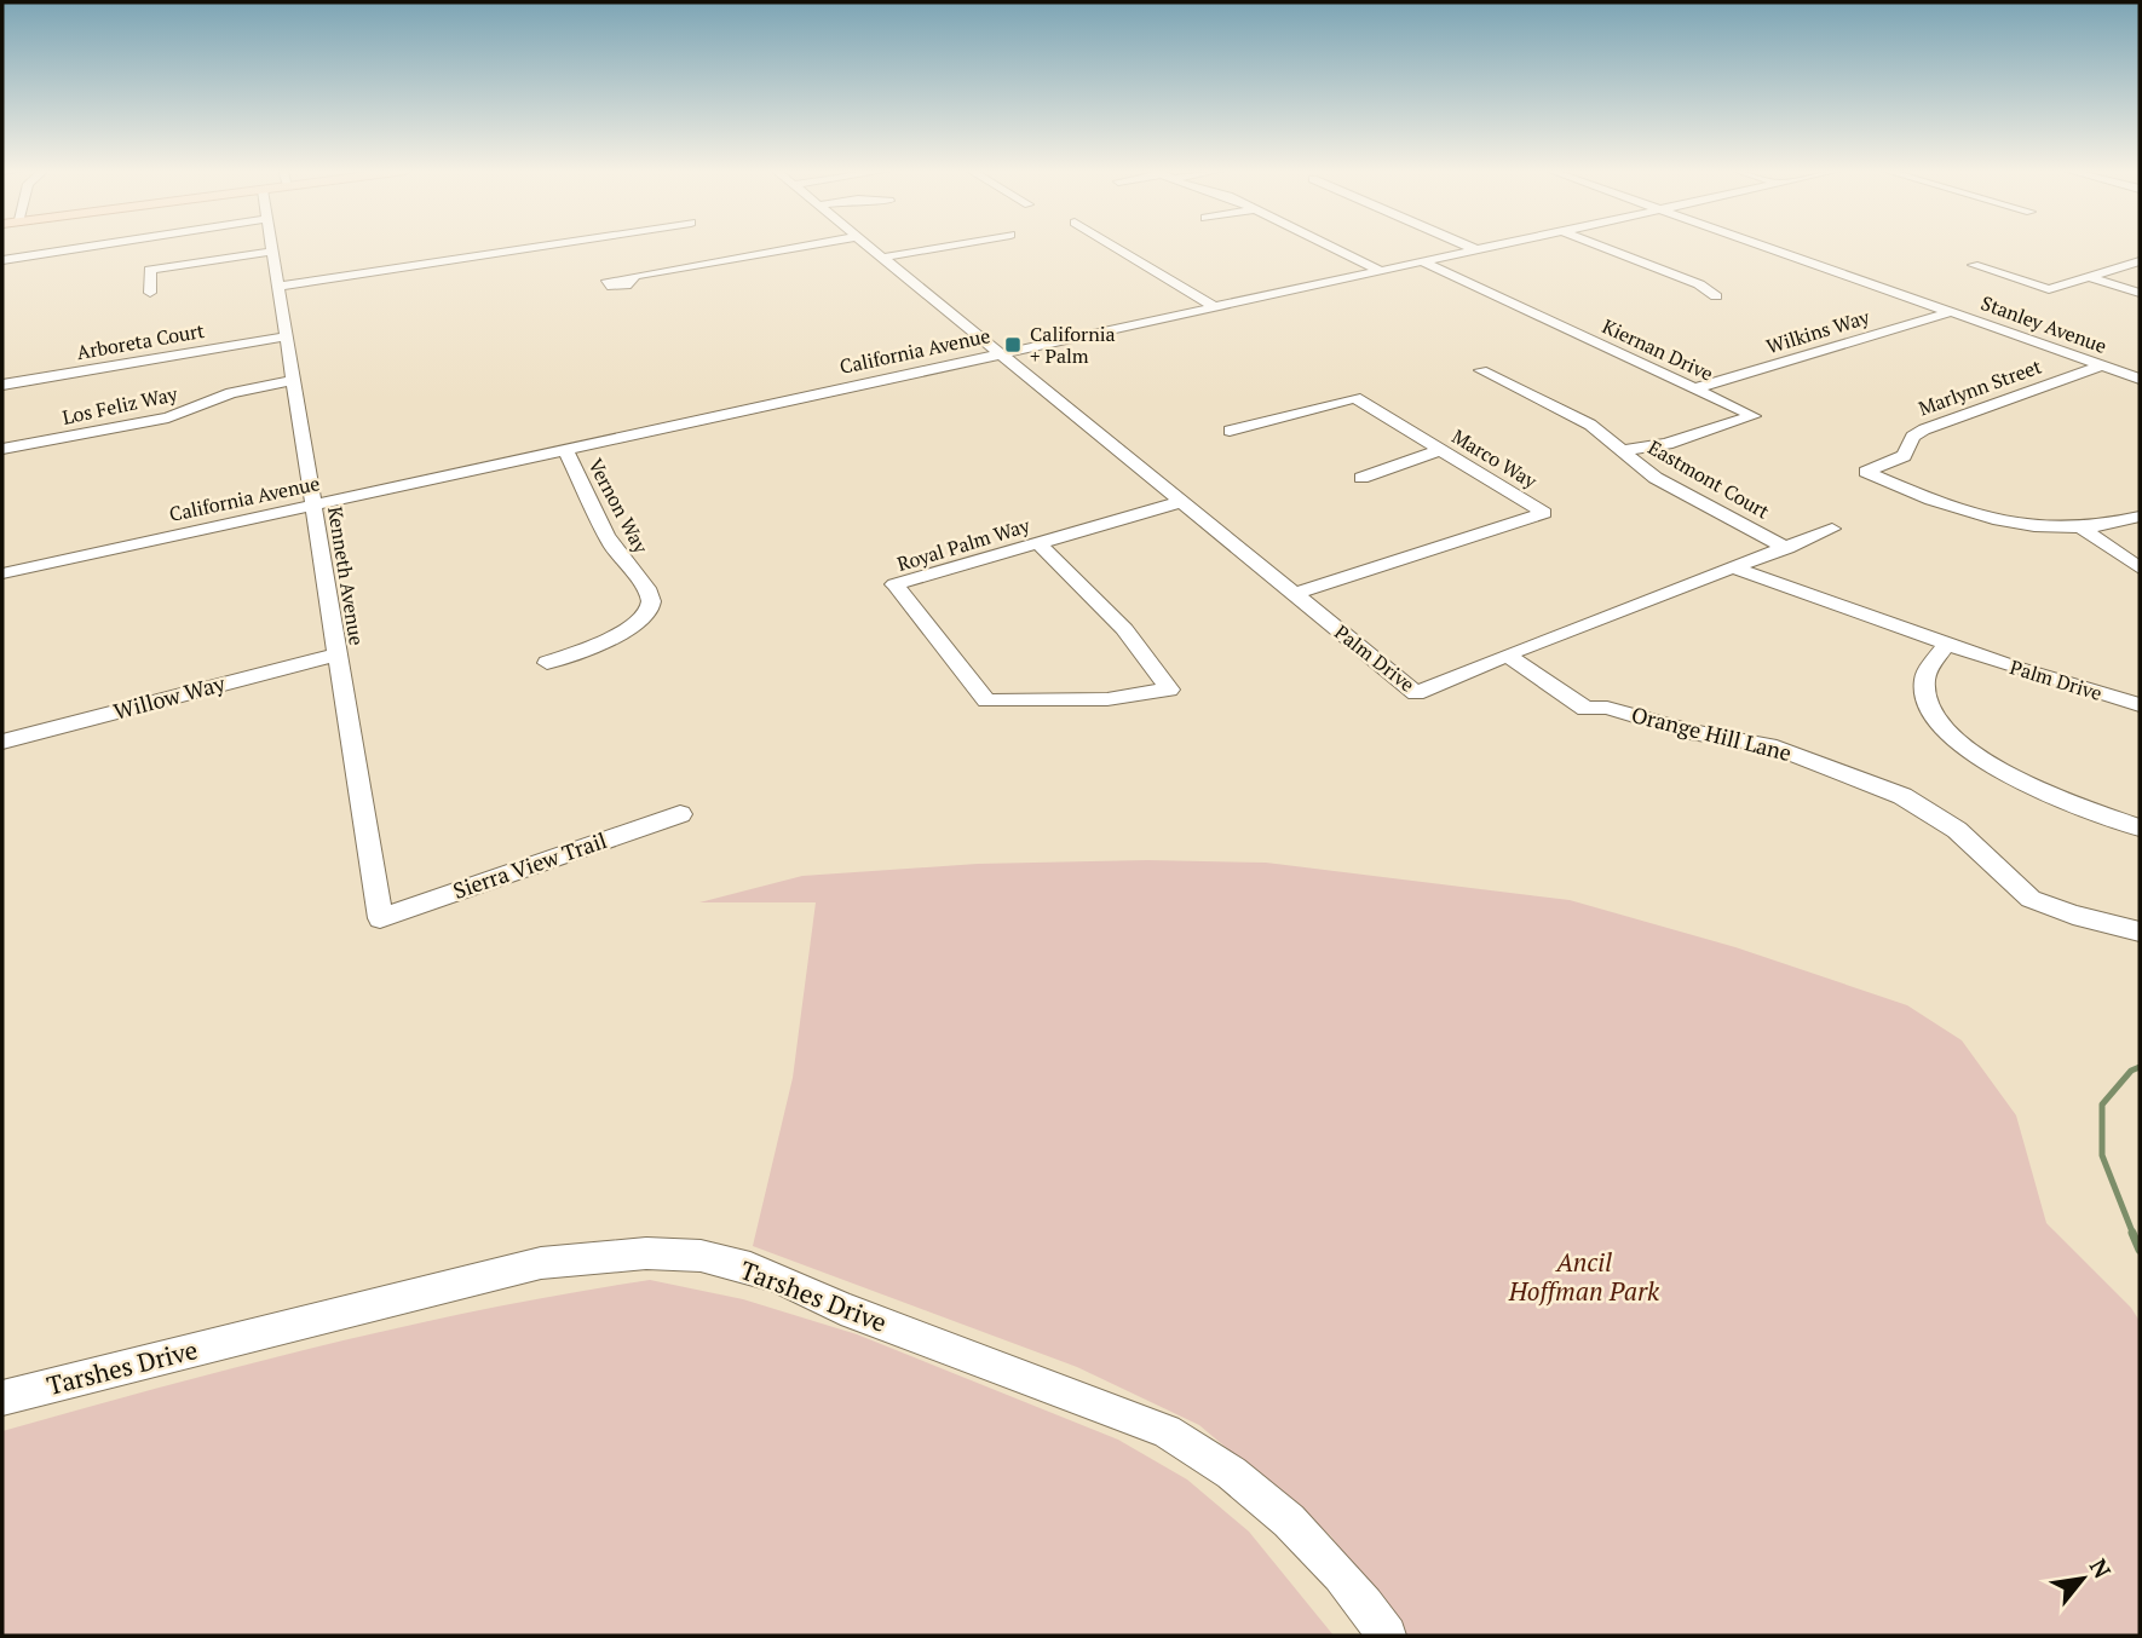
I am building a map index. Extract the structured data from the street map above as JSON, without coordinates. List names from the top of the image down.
{
  "streets": {
    "street": [
      "Stanley Avenue",
      "Wilkins Way",
      "Arboreta Court",
      "Kiernan Drive",
      "California Avenue",
      "Marlynn Street",
      "Los Feliz Way",
      "Marco Way",
      "Eastmont Court",
      "Vernon Way",
      "Royal Palm Way",
      "Kenneth Avenue",
      "Palm Drive",
      "Willow Way",
      "Orange Hill Lane",
      "Sierra View Trail",
      "Tarshes Drive"
    ]
  },
  "crossings": [
    ["Stanley Avenue", "Wilkins Way"],
    ["Stanley Avenue", "Marlynn Street"],
    ["Wilkins Way", "Kiernan Drive"],
    ["Arboreta Court", "Kenneth Avenue"],
    ["Kiernan Drive", "California Avenue"],
    ["Kiernan Drive", "Eastmont Court"],
    ["California Avenue", "Vernon Way"],
    ["California Avenue", "Kenneth Avenue"],
    ["California Avenue", "Palm Drive"],
    ["Los Feliz Way", "Kenneth Avenue"],
    ["Marco Way", "Palm Drive"],
    ["Royal Palm Way", "Palm Drive"],
    ["Kenneth Avenue", "Willow Way"],
    ["Kenneth Avenue", "Sierra View Trail"],
    ["Palm Drive", "Orange Hill Lane"]
  ],
  "parks": ["Ancil Hoffman Park"],
  "places": {
    "transit": ["California + Palm"]
  },
  "north": "top right"
}
